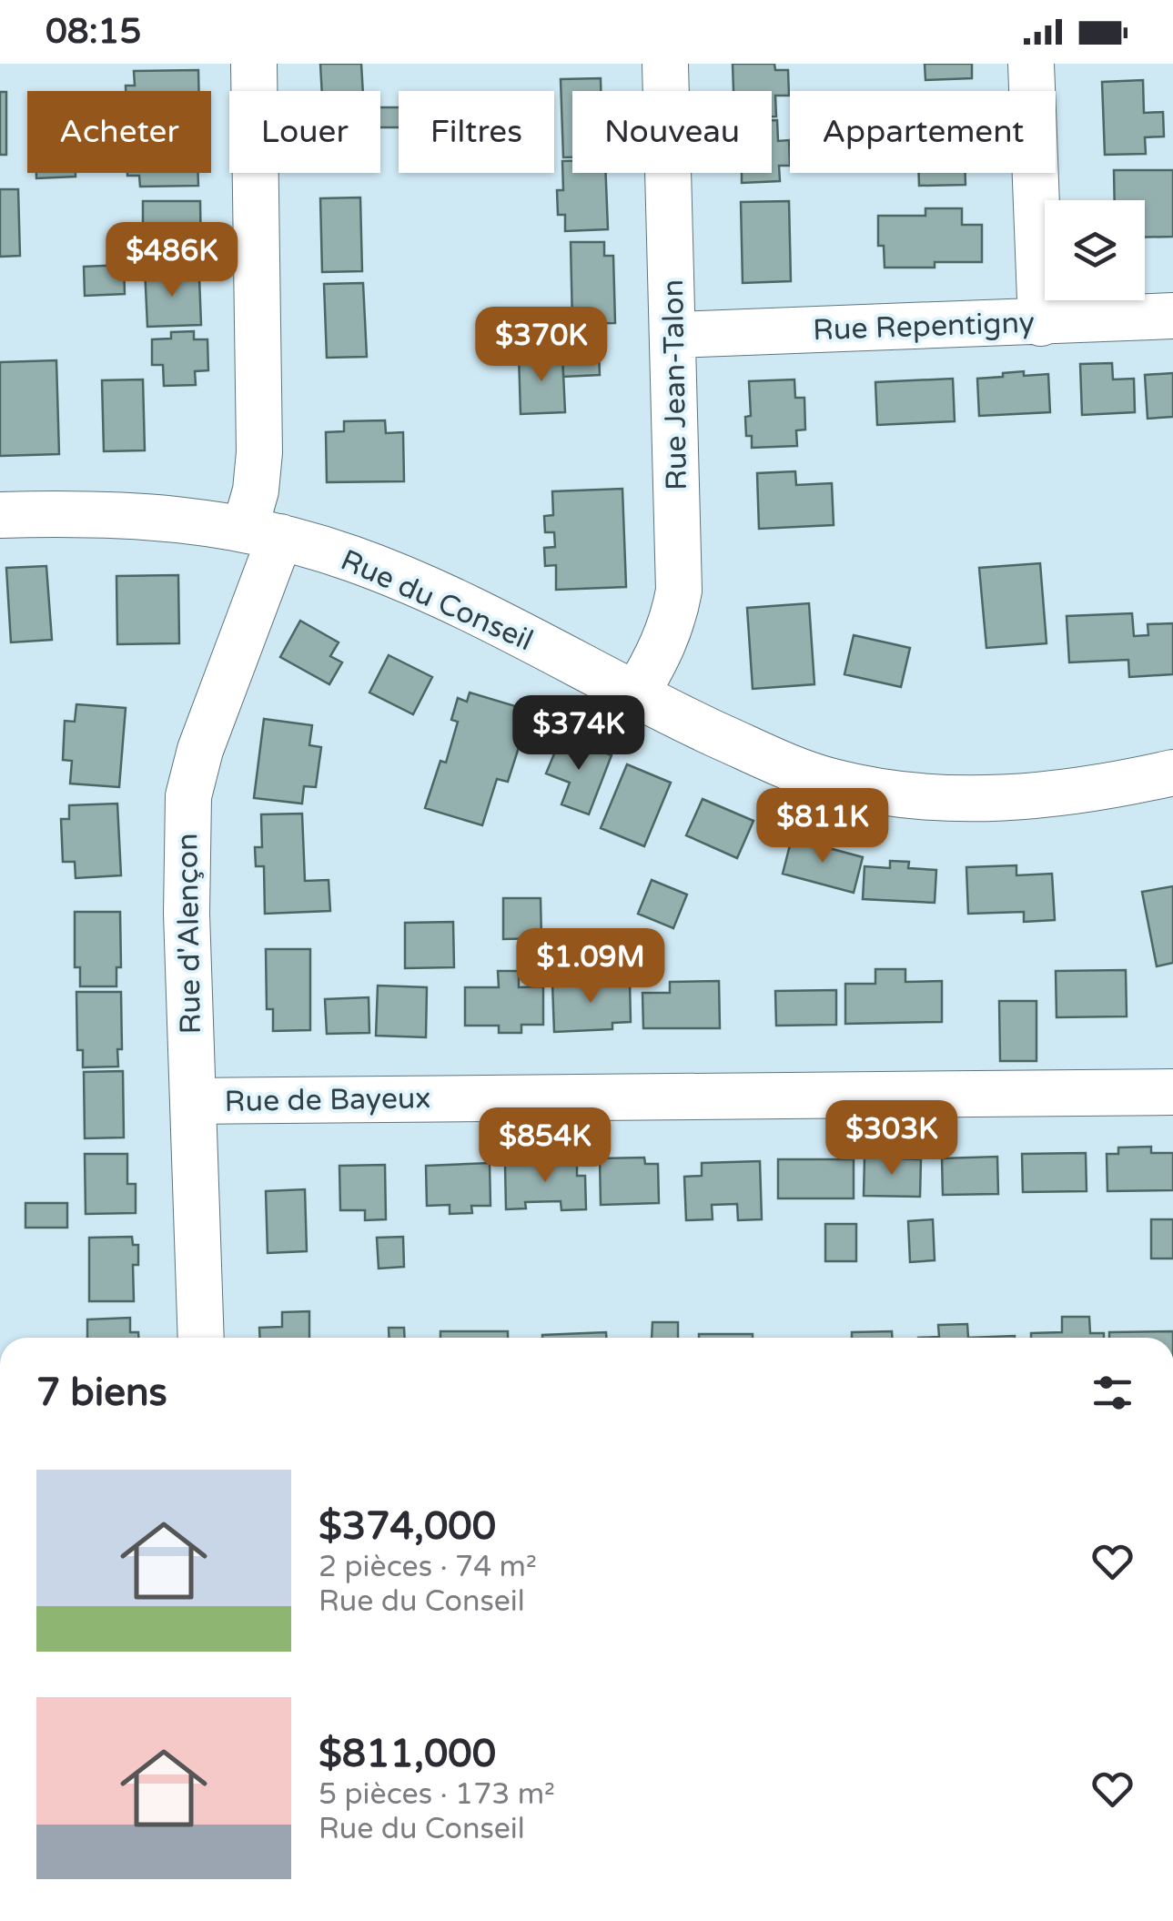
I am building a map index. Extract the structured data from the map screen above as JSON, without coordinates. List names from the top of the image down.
{
  "streets": {
    "street": [
      "Rue Repentigny",
      "Rue Jean-Talon",
      "Rue du Conseil",
      "Rue d'Alençon",
      "Rue de Bayeux"
    ]
  },
  "crossings": [
    ["Rue Repentigny", "Rue Jean-Talon"],
    ["Rue Jean-Talon", "Rue du Conseil"],
    ["Rue du Conseil", "Rue d'Alençon"],
    ["Rue d'Alençon", "Rue de Bayeux"]
  ],
  "page": {
    "status": "08:15",
    "chip": [
      "Acheter",
      "Louer",
      "Filtres",
      "Nouveau",
      "Appartement"
    ],
    "price": [
      "$486K",
      "$370K",
      "$374K",
      "$811K",
      "$1.09M",
      "$303K",
      "$854K"
    ],
    "heading": "7 biens",
    "list": [
      {
        "name": "$374,000",
        "note": "2 pièces · 74 m² · Rue du Conseil"
      },
      {
        "name": "$811,000",
        "note": "5 pièces · 173 m² · Rue du Conseil"
      }
    ]
  }
}
